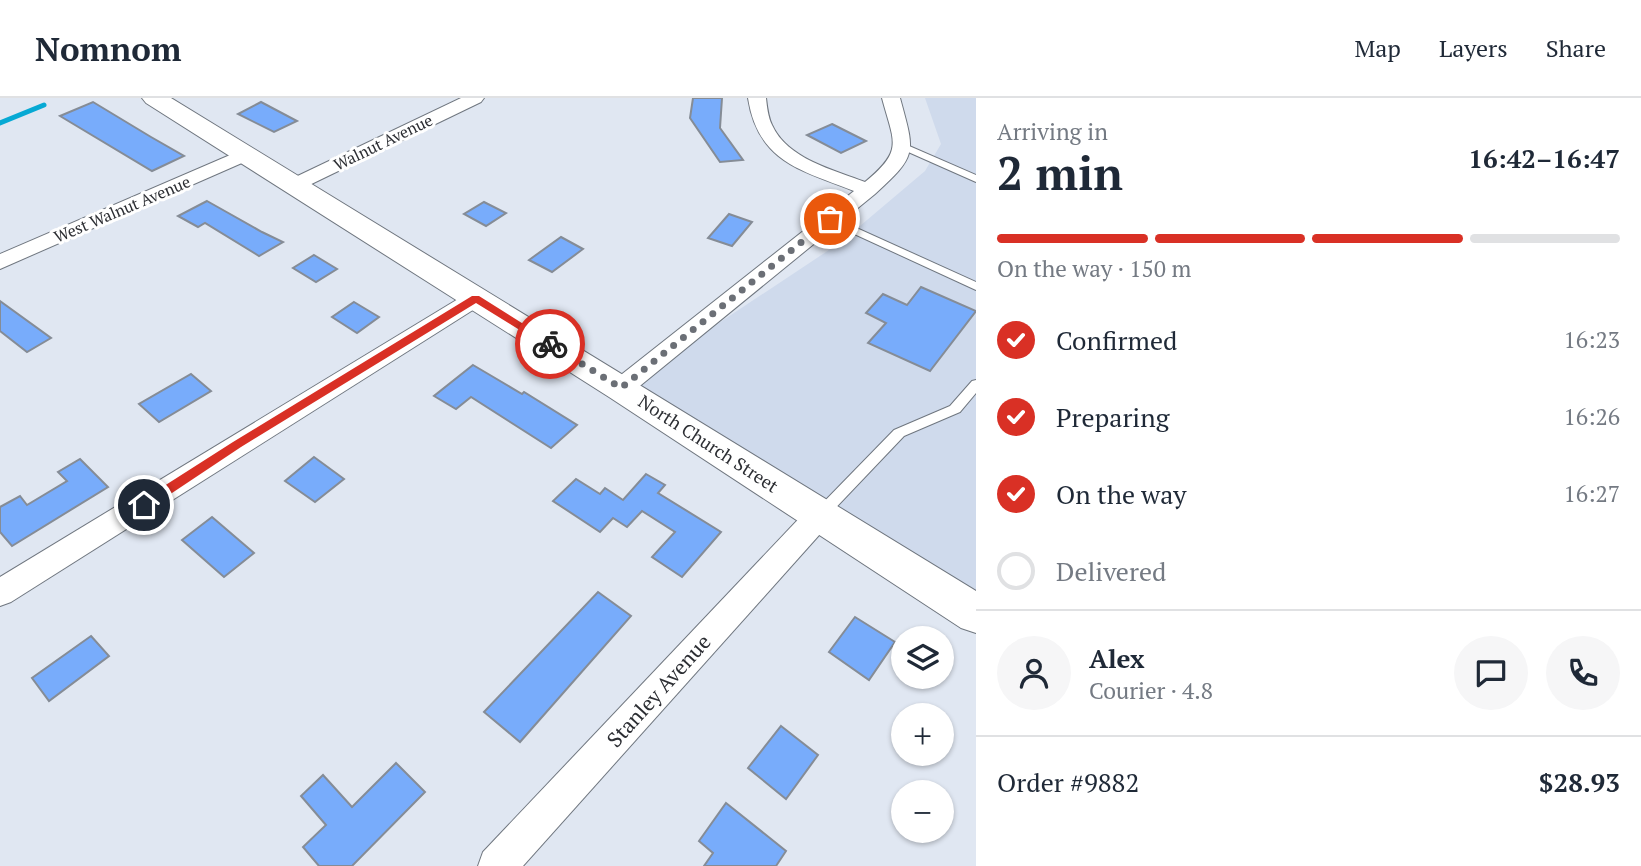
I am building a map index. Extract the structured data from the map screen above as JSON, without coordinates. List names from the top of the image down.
{
  "streets": {
    "main road": ["North Church Street"],
    "street": ["Walnut Avenue", "West Walnut Avenue", "Stanley Avenue"]
  },
  "crossings": [
    ["Walnut Avenue", "North Church Street"],
    ["West Walnut Avenue", "North Church Street"],
    ["North Church Street", "Stanley Avenue"]
  ],
  "page": {
    "header": "Nomnom",
    "nav": ["Map", "Layers", "Share"],
    "heading": ["2 min", "Arriving in", "16:42–16:47"],
    "panel": [
      "Alex",
      "Courier · 4.8",
      "Order #9882",
      "$28.93"
    ],
    "bar": "On the way · 150 m",
    "list": [
      ["Confirmed", "16:23"],
      ["Preparing", "16:26"],
      ["On the way", "16:27"],
      "Delivered"
    ],
    "map_buttons": ["+", "−"]
  }
}
